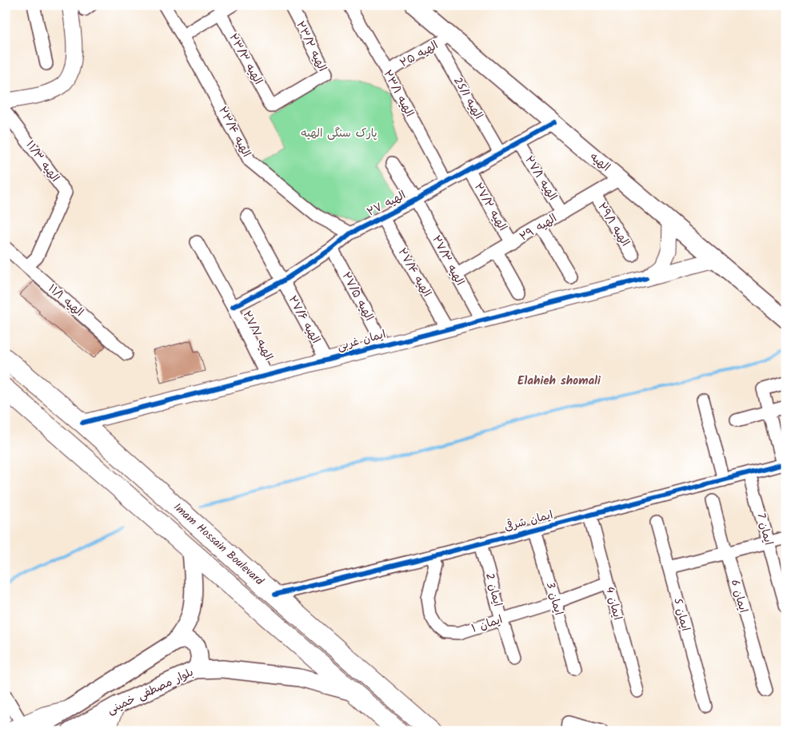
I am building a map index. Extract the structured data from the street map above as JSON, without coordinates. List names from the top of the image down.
{
  "streets": {
    "main road": ["الهیه", "Imam Hossain Boulevard", "بلوار مصطفی خمینی"],
    "street": [
      "الهیه ۲۳/۲",
      "الهیه ۲۵",
      "الهیه ۲۳/۳",
      "الهیه ۲۳/۱",
      "الهیه 25/1",
      "الهیه ۲۳/۴",
      "الهیه ۱۱/۳",
      "الهیه ۲۷/۱",
      "الهیه ۲۷",
      "الهیه ۲۷/۲",
      "الهیه ۲۹/۱",
      "الهیه ۲۹",
      "الهیه ۲۷/۳",
      "الهیه ۲۷/۴",
      "الهیه ۲۷/۵",
      "الهیه ۱۱/۱",
      "الهیه ۲۷/۶",
      "الهیه ۲۷/۷",
      "ایمان غربی",
      "ایمان شرقی",
      "ایمان 7",
      "ایمان 2",
      "ایمان 6",
      "ایمان 3",
      "ایمان 4",
      "ایمان 5",
      "ایمان ۱"
    ]
  },
  "crossings": [
    ["الهیه ۲۳/۲", "الهیه ۲۳/۳"],
    ["الهیه ۲۵", "الهیه ۲۳/۱"],
    ["الهیه ۲۵", "الهیه 25/1"],
    ["الهیه ۲۵", "الهیه"],
    ["الهیه ۲۳/۱", "الهیه ۲۷"],
    ["الهیه 25/1", "الهیه"],
    ["الهیه 25/1", "الهیه ۲۷"],
    ["الهیه ۲۳/۴", "الهیه ۲۷"],
    ["الهیه ۱۱/۳", "الهیه ۱۱/۱"],
    ["الهیه", "الهیه ۲۷"],
    ["الهیه", "الهیه ۲۹"],
    ["الهیه", "ایمان غربی"],
    ["الهیه ۲۷/۱", "الهیه ۲۷"],
    ["الهیه ۲۷/۱", "الهیه ۲۹"],
    ["الهیه ۲۷", "الهیه ۲۷/۲"],
    ["الهیه ۲۷", "الهیه ۲۷/۳"],
    ["الهیه ۲۷", "الهیه ۲۷/۴"],
    ["الهیه ۲۷", "الهیه ۲۷/۵"],
    ["الهیه ۲۷", "الهیه ۲۷/۶"],
    ["الهیه ۲۷", "الهیه ۲۷/۷"],
    ["الهیه ۲۷/۲", "الهیه ۲۹"],
    ["الهیه ۲۹/۱", "الهیه ۲۹"],
    ["الهیه ۲۹", "الهیه ۲۷/۳"],
    ["الهیه ۲۷/۳", "ایمان غربی"],
    ["الهیه ۲۷/۴", "ایمان غربی"],
    ["الهیه ۲۷/۵", "ایمان غربی"],
    ["الهیه ۲۷/۶", "ایمان غربی"],
    ["الهیه ۲۷/۷", "ایمان غربی"],
    ["ایمان غربی", "Imam Hossain Boulevard"],
    ["ایمان شرقی", "ایمان 7"],
    ["ایمان شرقی", "Imam Hossain Boulevard"],
    ["ایمان شرقی", "ایمان 2"],
    ["ایمان شرقی", "ایمان 3"],
    ["ایمان شرقی", "ایمان 4"],
    ["ایمان شرقی", "ایمان ۱"],
    ["Imam Hossain Boulevard", "بلوار مصطفی خمینی"],
    ["ایمان 2", "ایمان ۱"],
    ["ایمان 3", "ایمان ۱"],
    ["ایمان 4", "ایمان ۱"]
  ],
  "districts": ["Elahieh shomali"],
  "parks": ["پارک سنگی الهیه"]
}
